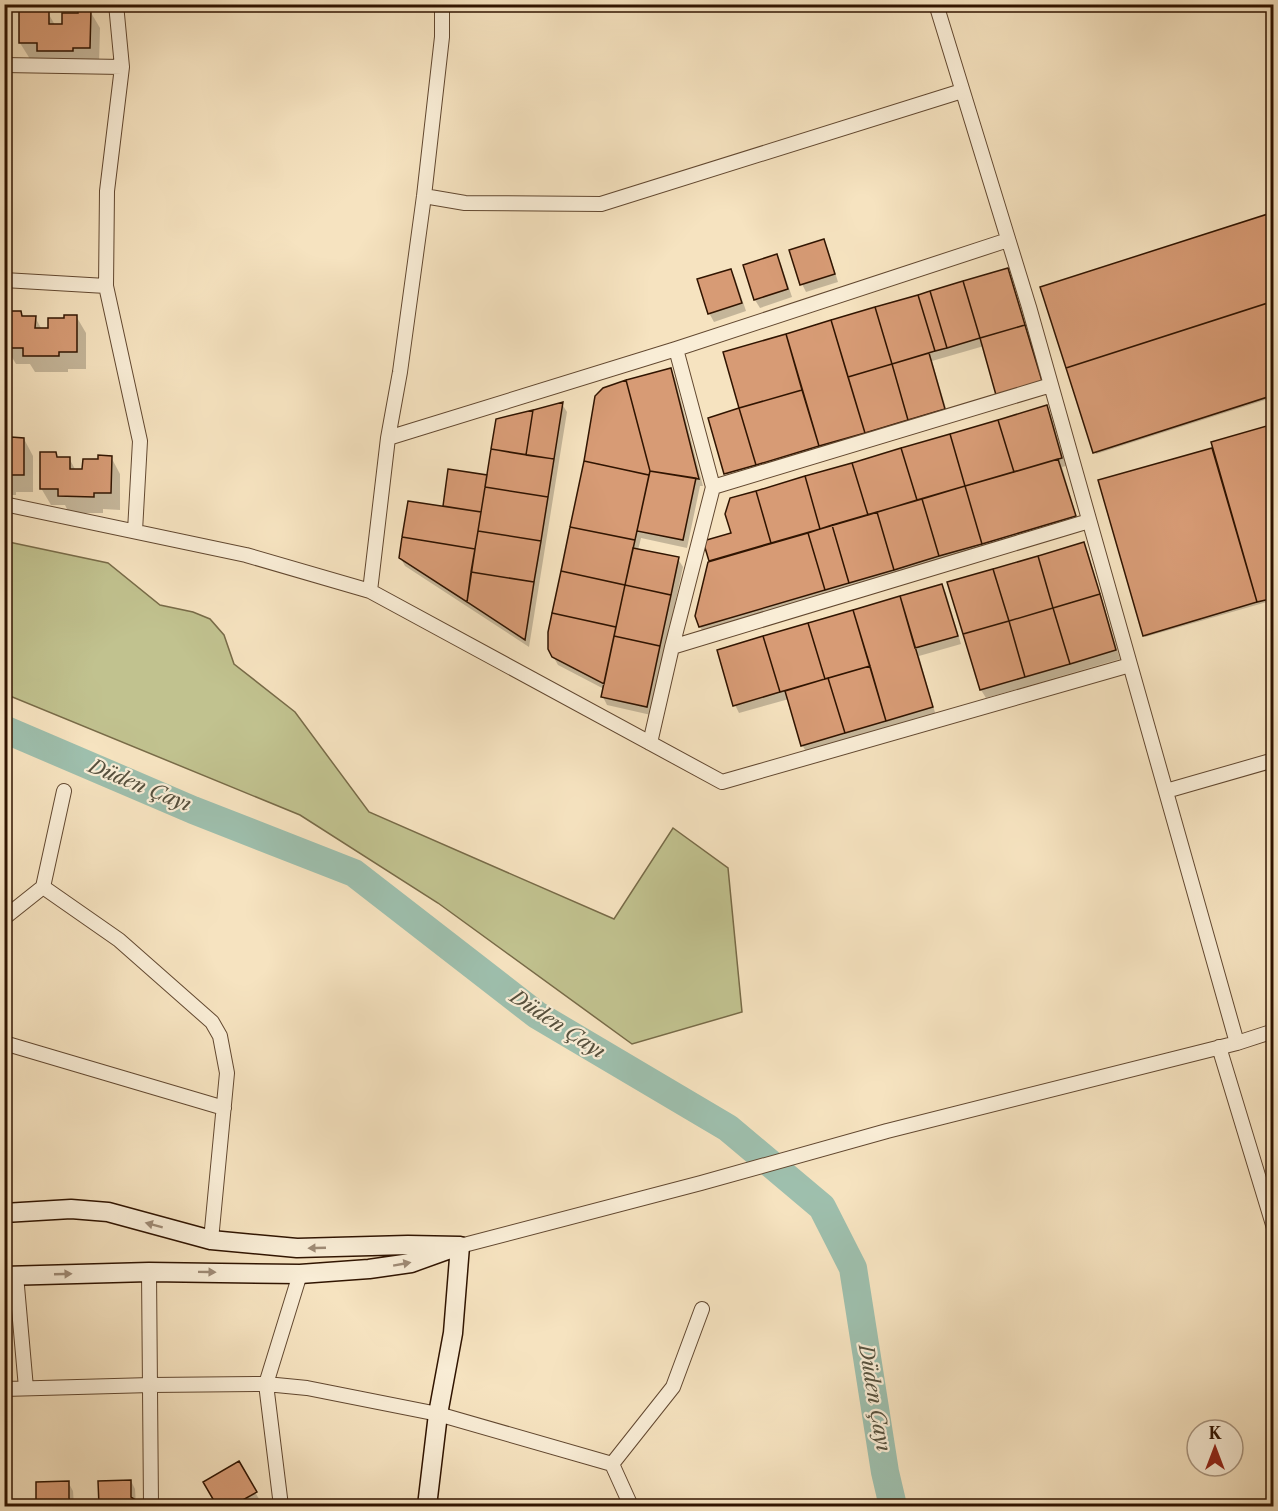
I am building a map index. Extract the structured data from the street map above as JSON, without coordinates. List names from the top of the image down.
{
  "water": ["Düden Çayı"],
  "north": "top"
}
